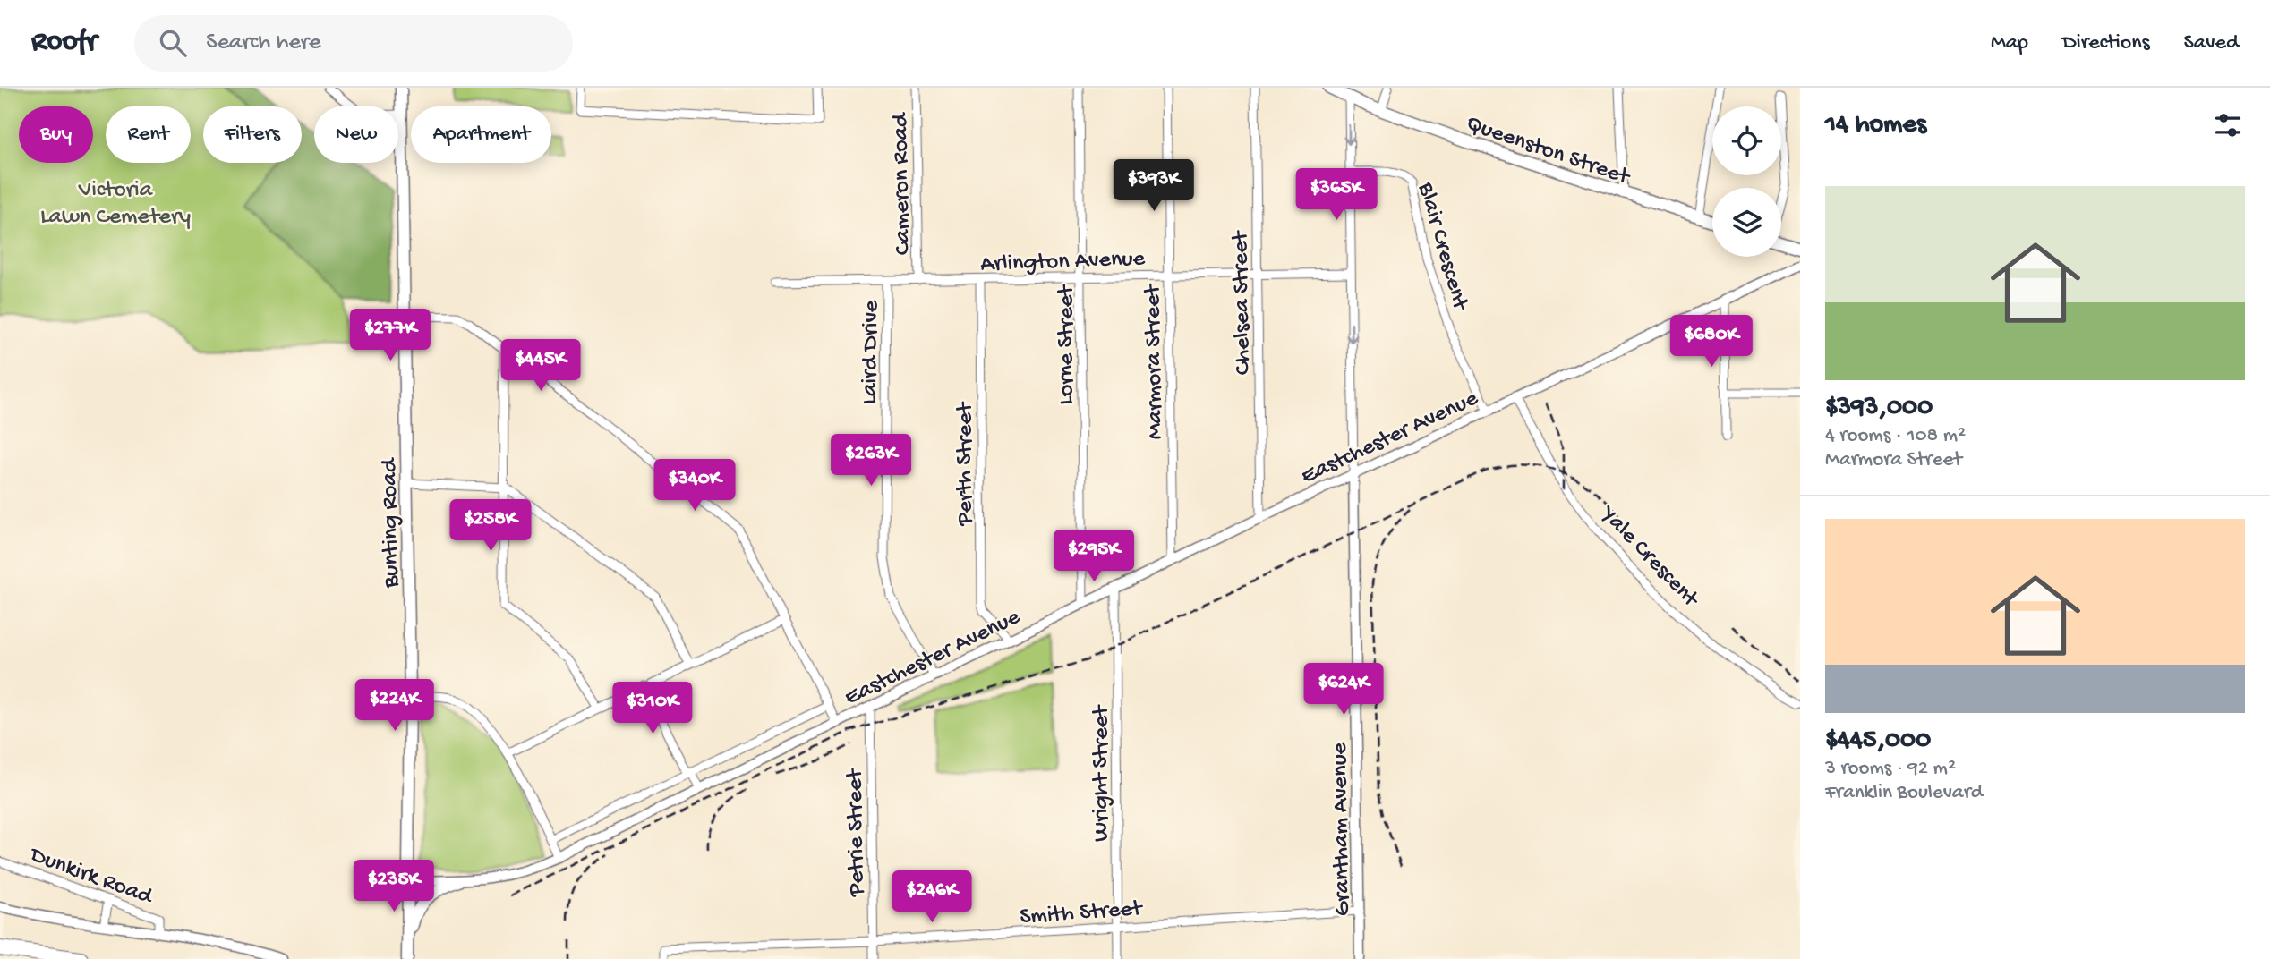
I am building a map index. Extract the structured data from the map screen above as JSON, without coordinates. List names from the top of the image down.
{
  "streets": {
    "main road": ["Queenston Street", "Bunting Road"],
    "street": [
      "Cameron Road",
      "Blair Crescent",
      "Arlington Avenue",
      "Chelsea Street",
      "Lorne Street",
      "Laird Drive",
      "Marmora Street",
      "Eastchester Avenue",
      "Perth Street",
      "Yale Crescent",
      "Wright Street",
      "Grantham Avenue",
      "Petrie Street",
      "Dunkirk Road",
      "Smith Street"
    ]
  },
  "crossings": [
    ["Queenston Street", "Grantham Avenue"],
    ["Cameron Road", "Arlington Avenue"],
    ["Blair Crescent", "Eastchester Avenue"],
    ["Blair Crescent", "Grantham Avenue"],
    ["Arlington Avenue", "Chelsea Street"],
    ["Arlington Avenue", "Lorne Street"],
    ["Arlington Avenue", "Laird Drive"],
    ["Arlington Avenue", "Marmora Street"],
    ["Arlington Avenue", "Perth Street"],
    ["Arlington Avenue", "Grantham Avenue"],
    ["Chelsea Street", "Eastchester Avenue"],
    ["Lorne Street", "Eastchester Avenue"],
    ["Laird Drive", "Eastchester Avenue"],
    ["Marmora Street", "Eastchester Avenue"],
    ["Eastchester Avenue", "Perth Street"],
    ["Eastchester Avenue", "Bunting Road"],
    ["Eastchester Avenue", "Yale Crescent"],
    ["Eastchester Avenue", "Wright Street"],
    ["Eastchester Avenue", "Grantham Avenue"],
    ["Eastchester Avenue", "Petrie Street"],
    ["Wright Street", "Smith Street"],
    ["Grantham Avenue", "Smith Street"],
    ["Petrie Street", "Smith Street"]
  ],
  "parks": ["Victoria Lawn Cemetery"],
  "page": {
    "header": "Roofr",
    "search": "Search here",
    "nav": ["Map", "Directions", "Saved"],
    "heading": "14 homes",
    "chip": [
      "Buy",
      "Rent",
      "Filters",
      "New",
      "Apartment"
    ],
    "price": [
      "$393K",
      "$365K",
      "$277K",
      "$680K",
      "$445K",
      "$263K",
      "$340K",
      "$258K",
      "$295K",
      "$624K",
      "$224K",
      "$310K",
      "$235K",
      "$246K"
    ],
    "list": [
      {
        "name": "$393,000",
        "note": "4 rooms · 108 m² · Marmora Street"
      },
      {
        "name": "$445,000",
        "note": "3 rooms · 92 m² · Franklin Boulevard"
      }
    ]
  }
}
